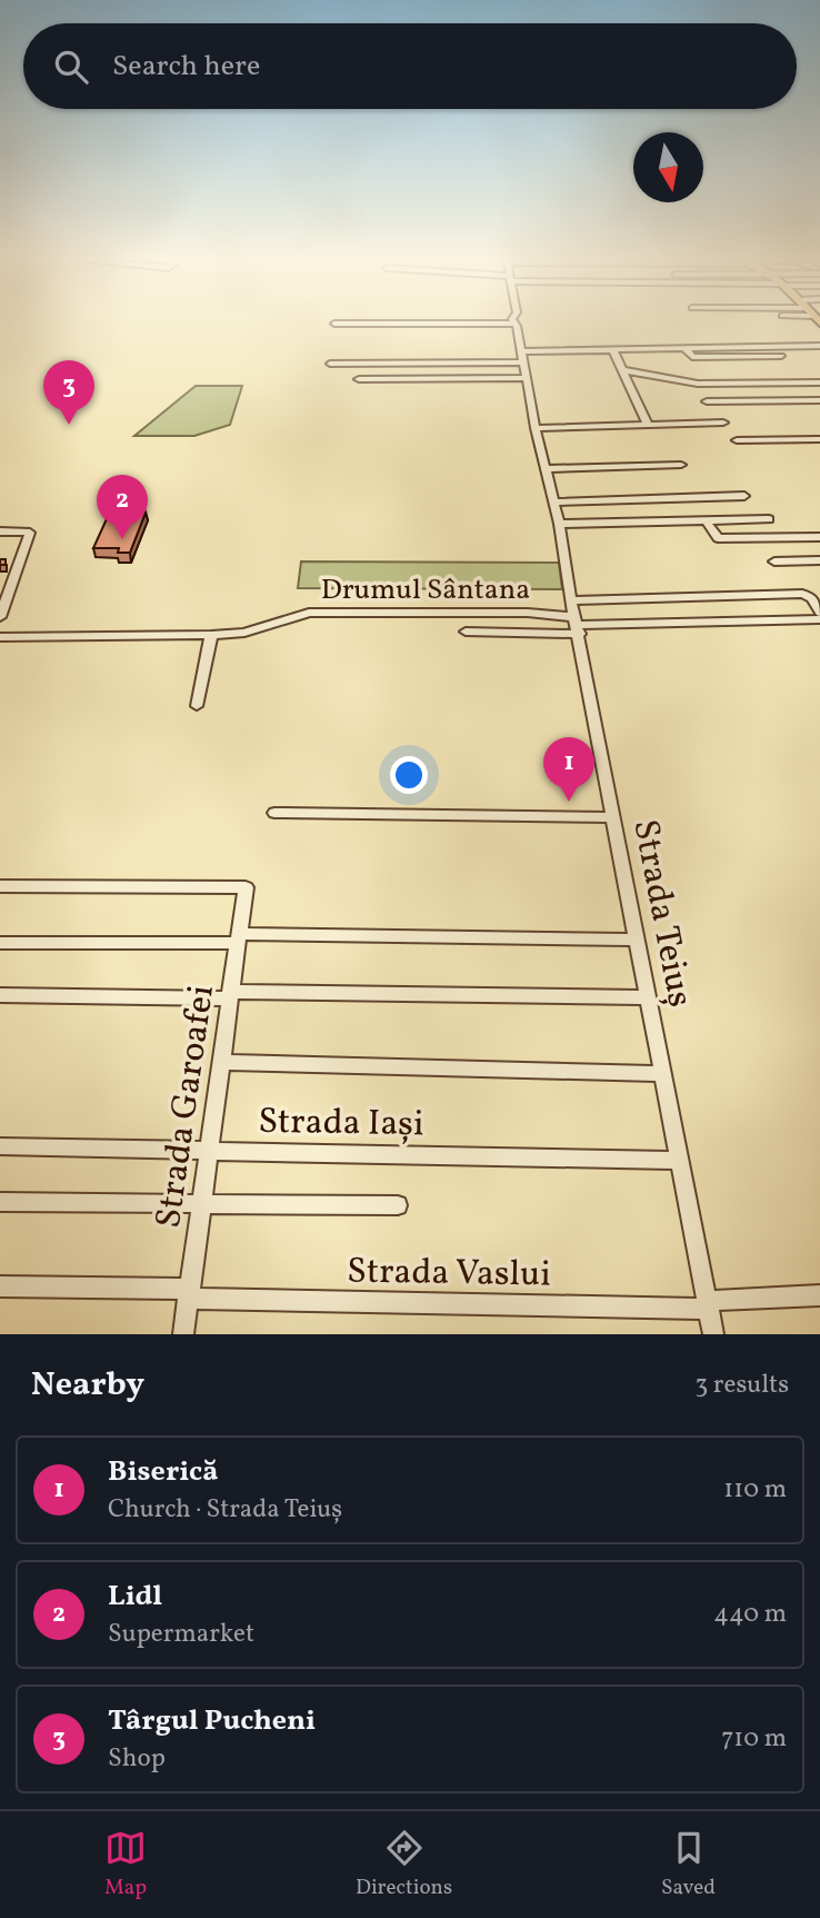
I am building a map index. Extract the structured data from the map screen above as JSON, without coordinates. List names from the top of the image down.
{
  "streets": {
    "street": [
      "Drumul Sântana",
      "Strada Teiuș",
      "Strada Garoafei",
      "Strada Iași",
      "Strada Vaslui"
    ]
  },
  "crossings": [
    ["Drumul Sântana", "Strada Teiuș"],
    ["Strada Teiuș", "Strada Iași"],
    ["Strada Teiuș", "Strada Vaslui"],
    ["Strada Garoafei", "Strada Iași"],
    ["Strada Garoafei", "Strada Vaslui"]
  ],
  "north": "bottom",
  "page": {
    "search": "Search here",
    "pins": ["3", "2", "1"],
    "heading": ["Nearby", "3 results"],
    "list": [
      {
        "mark": "1",
        "name": "Biserică",
        "note": "Church · Strada Teiuș",
        "value": "110 m"
      },
      {
        "mark": "2",
        "name": "Lidl",
        "note": "Supermarket",
        "value": "440 m"
      },
      {
        "mark": "3",
        "name": "Târgul Pucheni",
        "note": "Shop",
        "value": "710 m"
      }
    ],
    "nav": ["Map", "Directions", "Saved"]
  }
}
